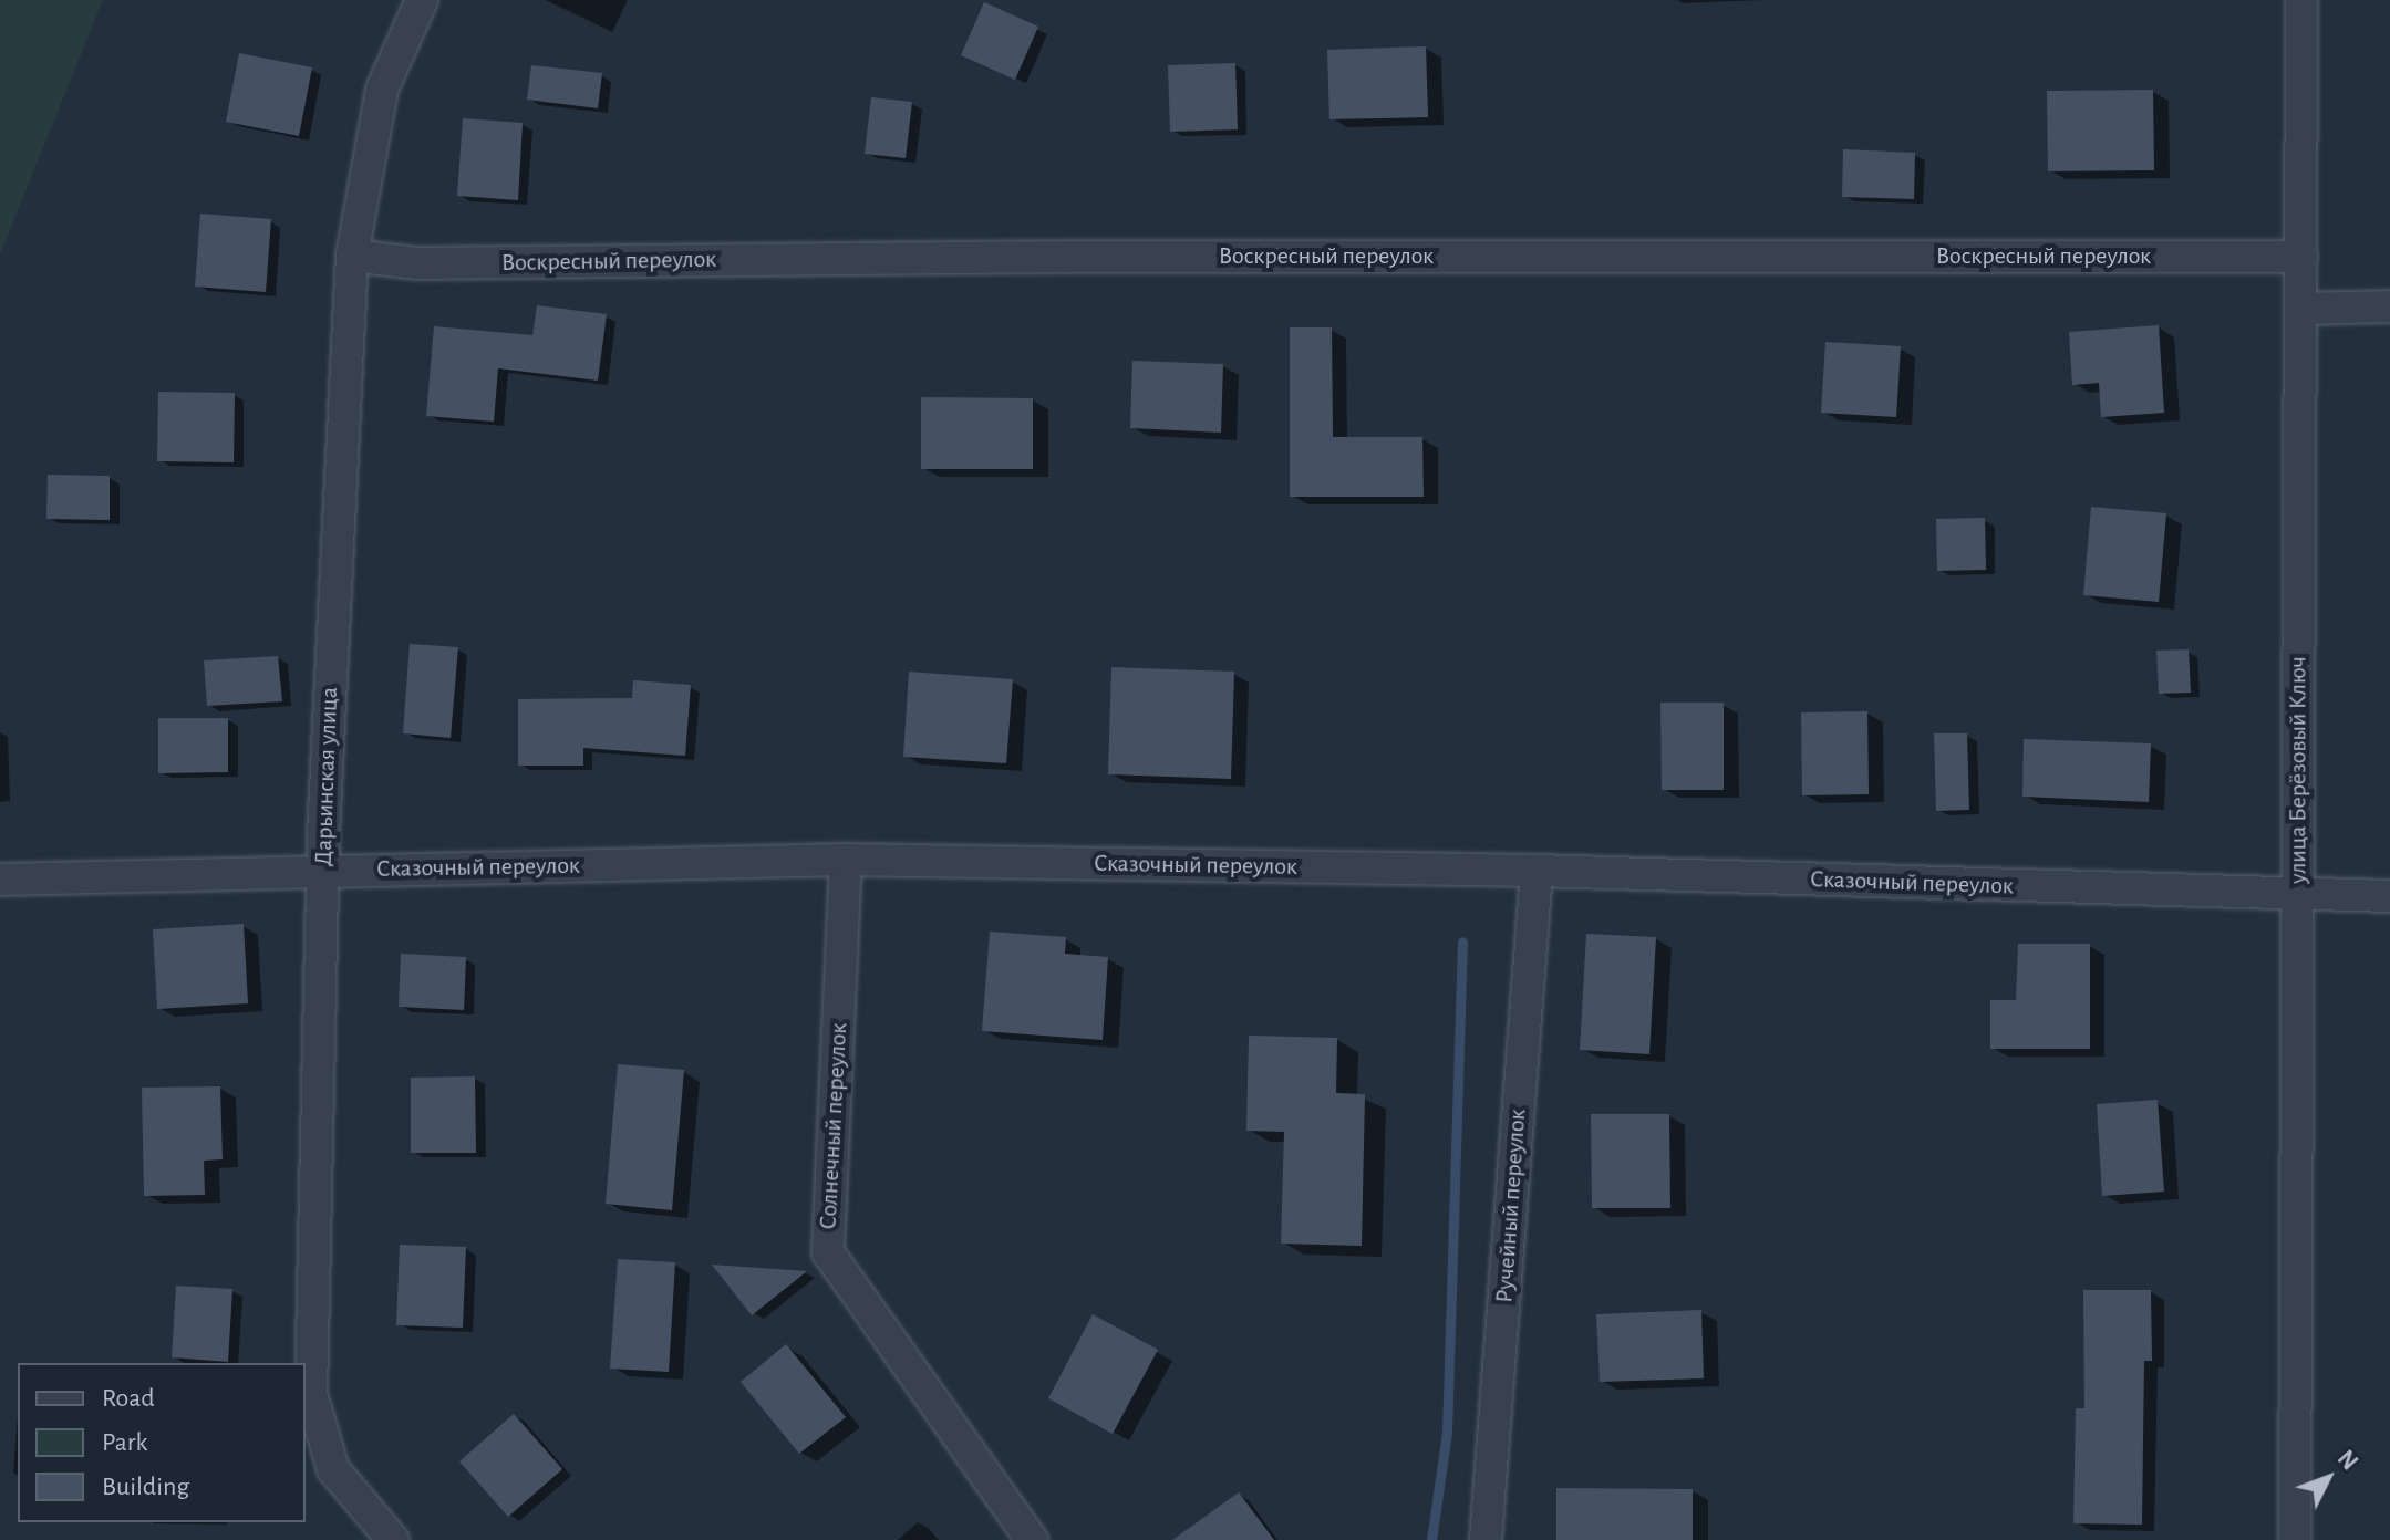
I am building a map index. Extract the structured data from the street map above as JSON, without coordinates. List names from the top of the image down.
{
  "streets": {
    "street": [
      "Воскресный переулок",
      "улица Берёзовый Ключ",
      "Дарьинская улица",
      "Сказочный переулок",
      "Солнечный переулок",
      "Ручейный переулок"
    ]
  },
  "crossings": [
    ["Воскресный переулок", "улица Берёзовый Ключ"],
    ["Воскресный переулок", "Дарьинская улица"],
    ["улица Берёзовый Ключ", "Сказочный переулок"],
    ["Дарьинская улица", "Сказочный переулок"],
    ["Сказочный переулок", "Солнечный переулок"],
    ["Сказочный переулок", "Ручейный переулок"]
  ],
  "legend": ["Road", "Park", "Building"],
  "north": "top right"
}
